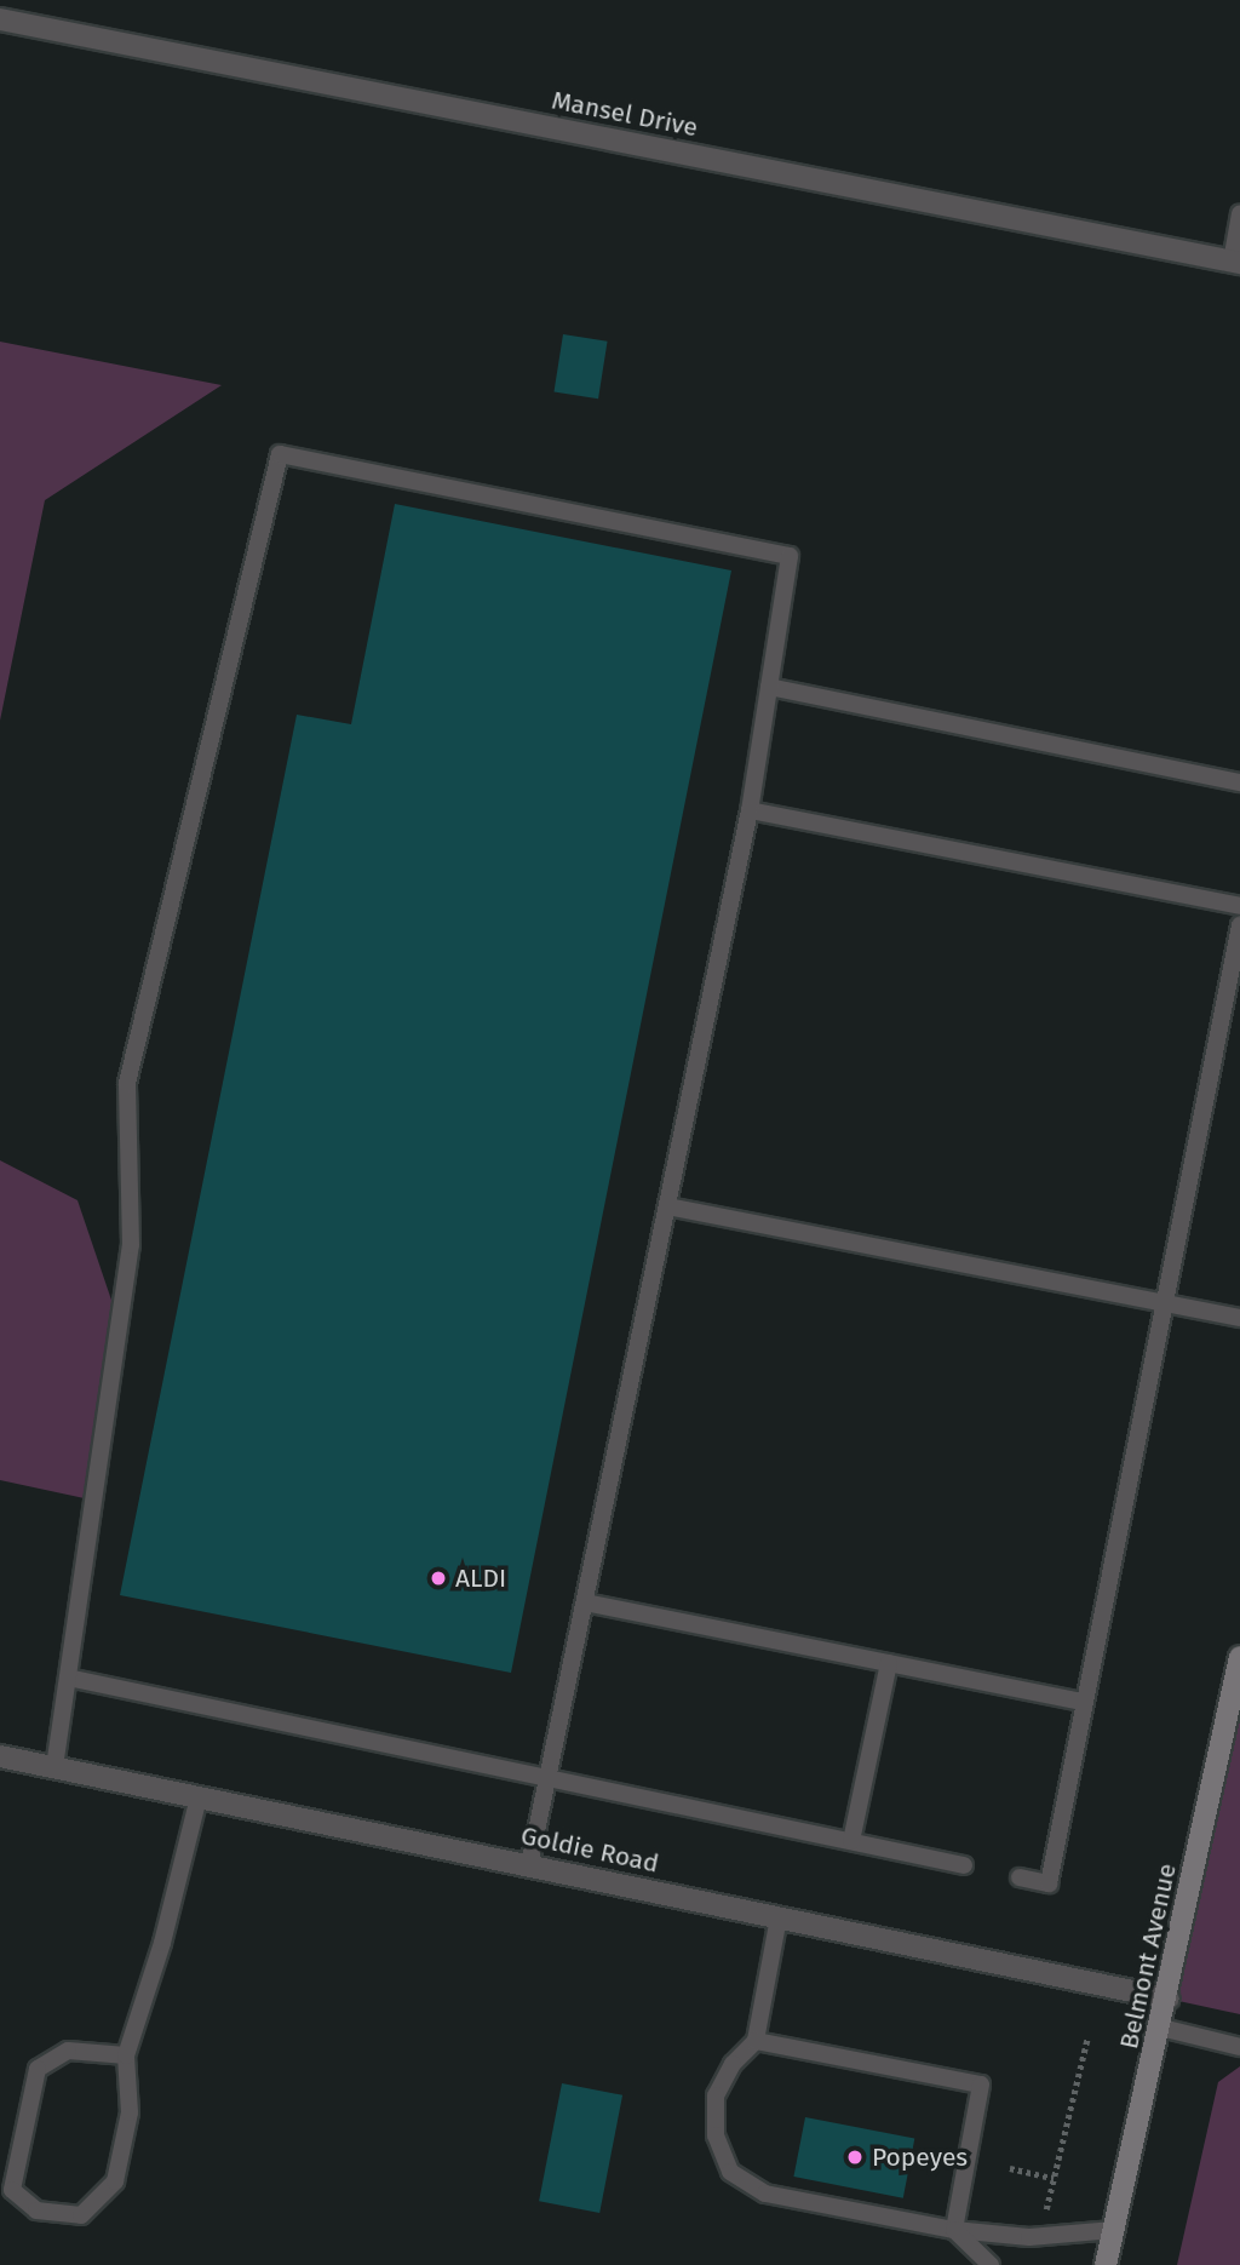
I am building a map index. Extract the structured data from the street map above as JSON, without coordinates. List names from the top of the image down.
{
  "streets": {
    "main road": ["Belmont Avenue"],
    "street": ["Mansel Drive", "Goldie Road"]
  },
  "crossings": [
    ["Goldie Road", "Belmont Avenue"]
  ],
  "places": ["ALDI", "Popeyes"]
}
